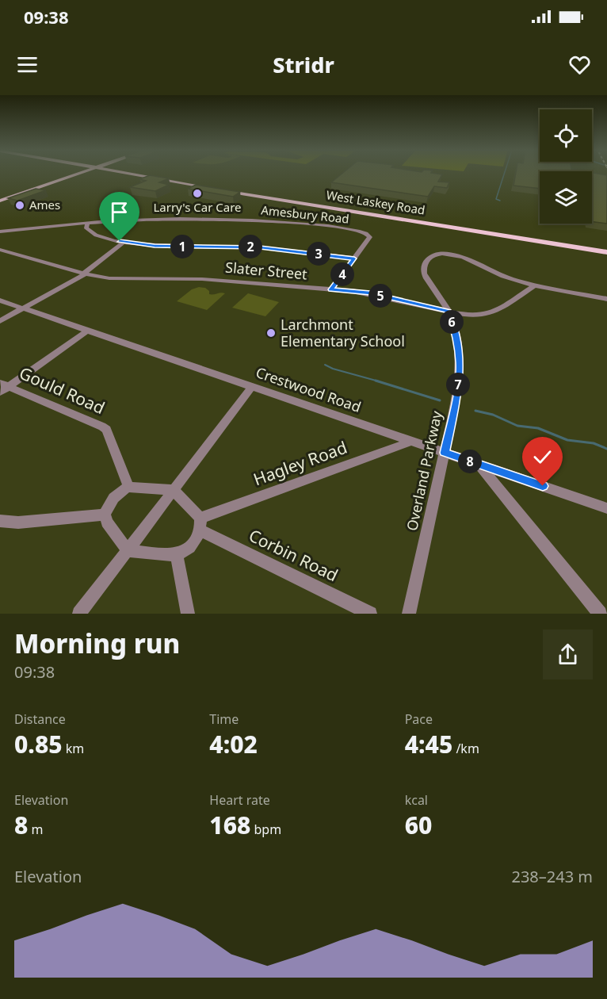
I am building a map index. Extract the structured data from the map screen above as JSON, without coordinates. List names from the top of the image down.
{
  "streets": {
    "main road": ["West Laskey Road"],
    "street": [
      "Amesbury Road",
      "Slater Street",
      "Crestwood Road",
      "Gould Road",
      "Hagley Road",
      "Overland Parkway",
      "Corbin Road"
    ]
  },
  "crossings": [
    ["Amesbury Road", "Slater Street"],
    ["Slater Street", "Overland Parkway"],
    ["Crestwood Road", "Hagley Road"],
    ["Crestwood Road", "Overland Parkway"],
    ["Hagley Road", "Corbin Road"]
  ],
  "places": ["Larry's Car Care", "Ames", "Larchmont Elementary School"],
  "page": {
    "status": "09:38",
    "header": "Stridr",
    "pins": [
      "1",
      "2",
      "3",
      "4",
      "5",
      "6",
      "7",
      "8"
    ],
    "heading": ["Morning run", "09:38"],
    "stats": [
      ["Distance", "0.85 km"],
      ["Time", "4:02"],
      ["Pace", "4:45 /km"],
      ["Elevation", "8 m"],
      ["Heart rate", "168 bpm"],
      ["kcal", "60"]
    ],
    "chart": ["Elevation", "238–243 m"]
  }
}
